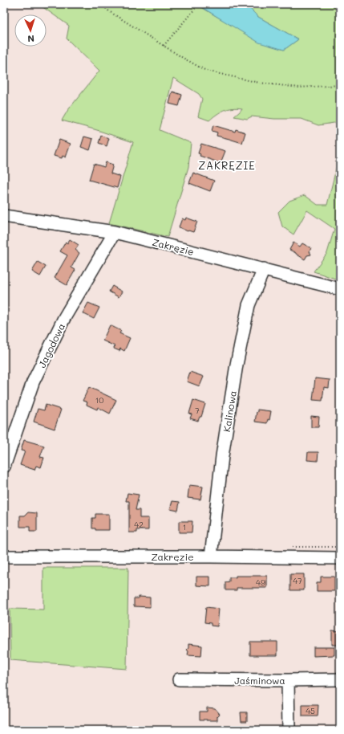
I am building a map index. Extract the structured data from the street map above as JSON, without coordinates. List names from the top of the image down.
{
  "streets": {
    "street": [
      "Zakręzie",
      "Jagodowa",
      "Kalinowa",
      "Jaśminowa"
    ]
  },
  "crossings": [
    ["Zakręzie", "Jagodowa"],
    ["Zakręzie", "Kalinowa"]
  ],
  "districts": ["ZAKRĘZIE"],
  "house_numbers": [
    "10",
    "7",
    "42",
    "1",
    "47",
    "49",
    "45"
  ],
  "north": "bottom"
}
